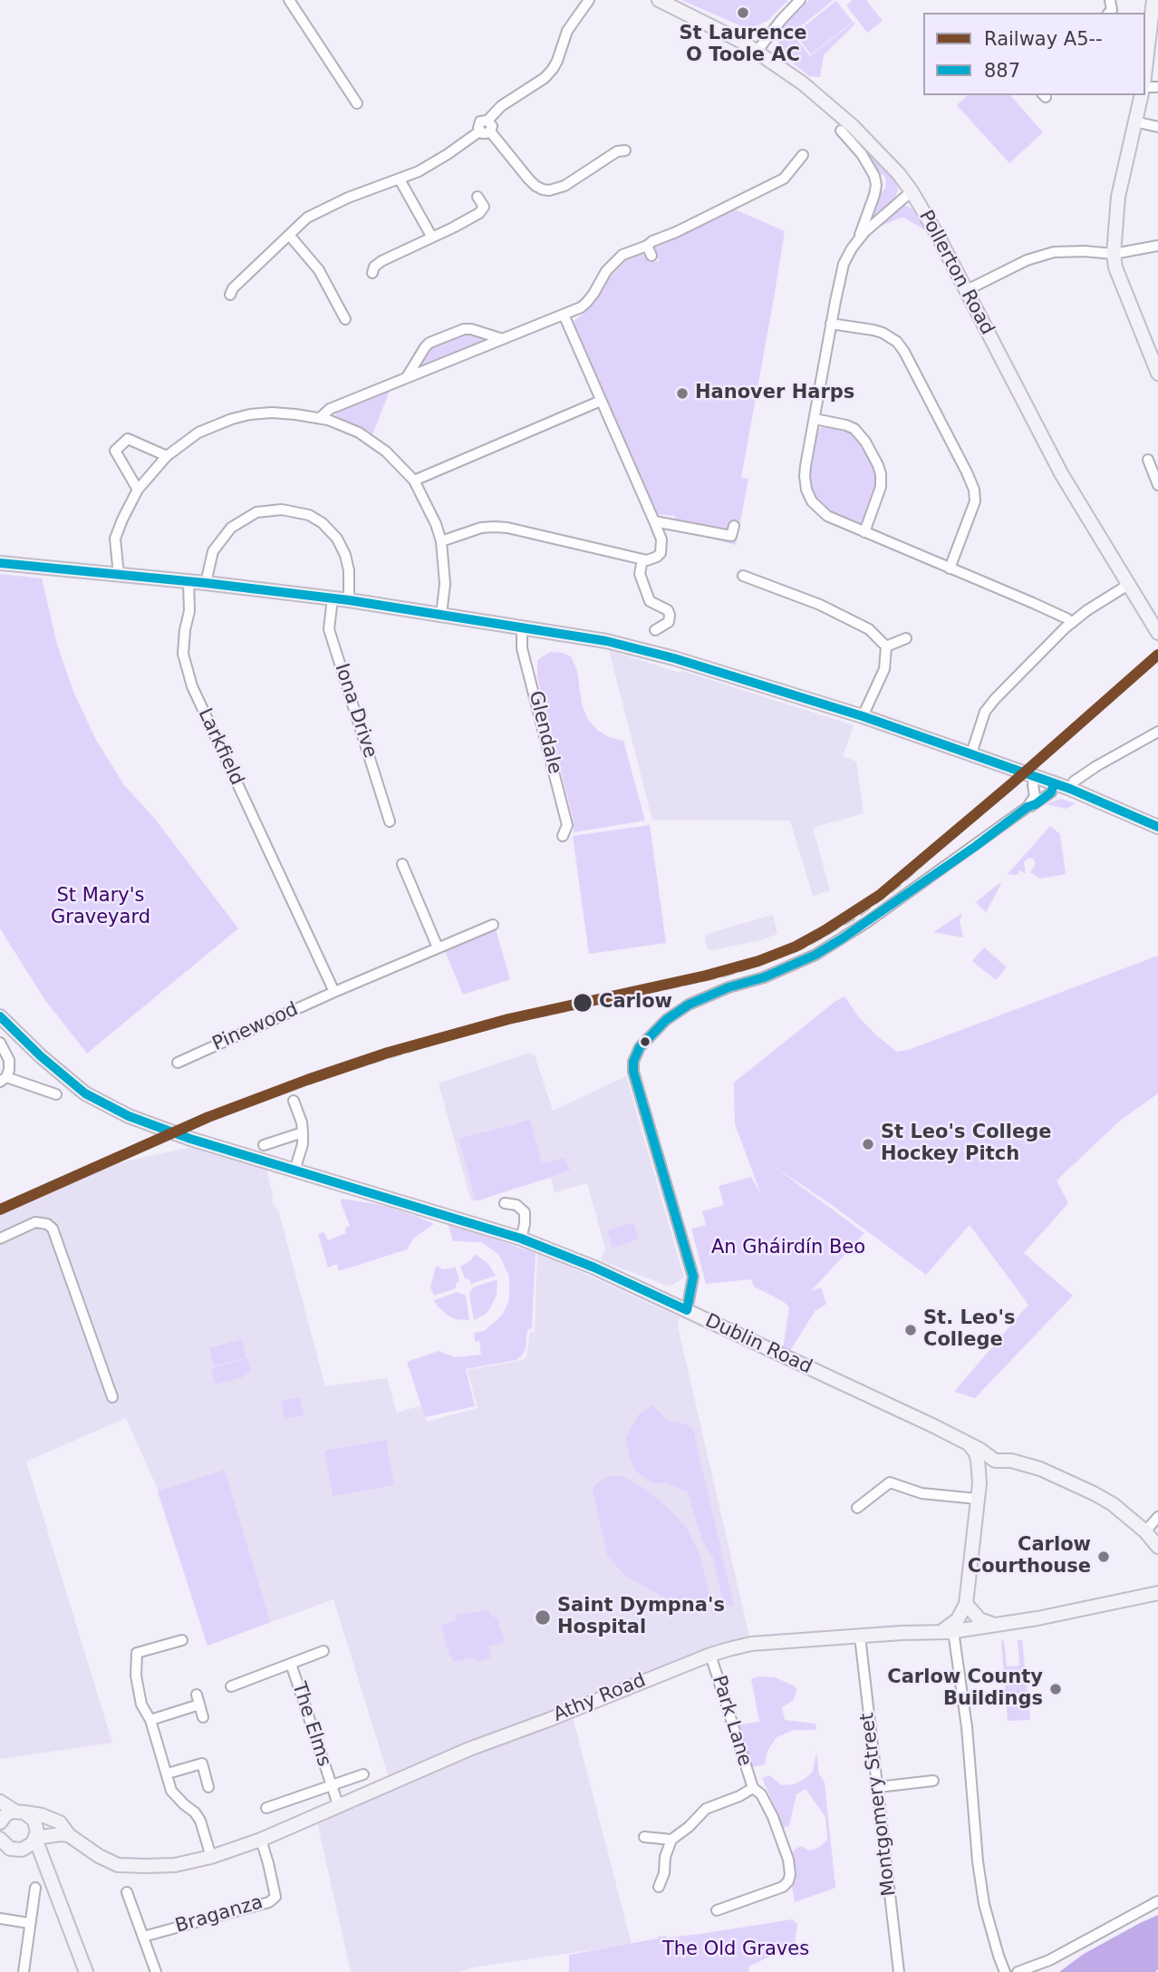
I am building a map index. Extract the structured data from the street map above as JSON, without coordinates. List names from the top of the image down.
{
  "streets": {
    "main road": ["Pollerton Road", "Dublin Road", "Athy Road"],
    "street": [
      "Iona Drive",
      "Glendale",
      "Larkfield",
      "Pinewood",
      "Park Lane",
      "The Elms",
      "Montgomery Street",
      "Braganza"
    ]
  },
  "crossings": [
    ["Larkfield", "Pinewood"],
    ["Athy Road", "Park Lane"],
    ["Athy Road", "The Elms"],
    ["Athy Road", "Montgomery Street"],
    ["Athy Road", "Braganza"]
  ],
  "parks": ["St Mary's Graveyard", "An Gháirdín Beo", "The Old Graves"],
  "places": [
    "St Laurence O Toole AC",
    "Hanover Harps",
    "Carlow",
    "St Leo's College Hockey Pitch",
    "St. Leo's College",
    "Carlow Courthouse",
    "Saint Dympna's Hospital",
    "Carlow County Buildings"
  ],
  "lines": ["transit line 887", "rail line A5--"],
  "legend": ["Railway A5--", "887"]
}
